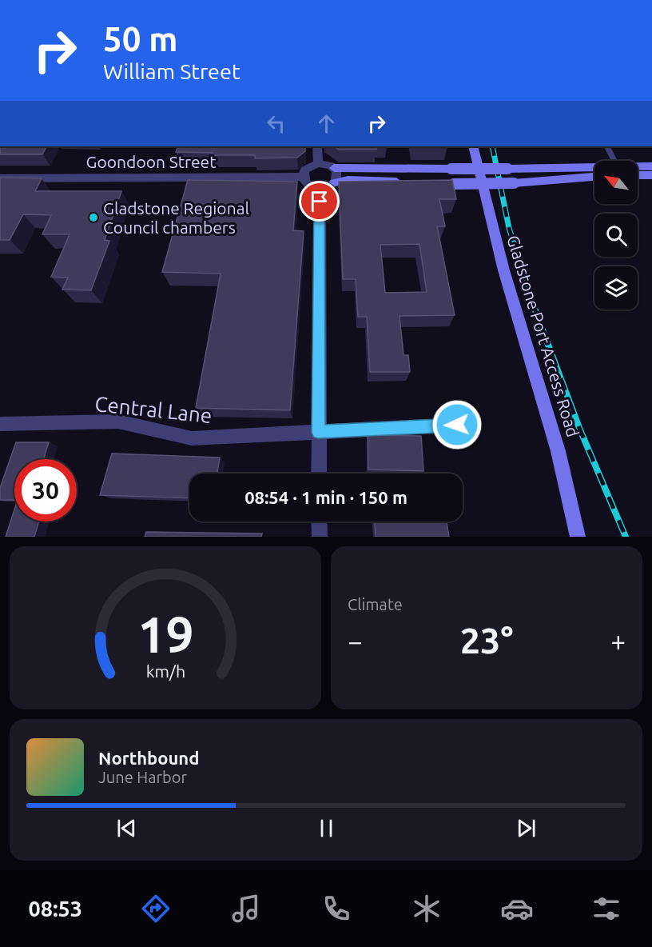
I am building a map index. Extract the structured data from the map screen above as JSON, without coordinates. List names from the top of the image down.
{
  "streets": {
    "street": ["Goondoon Street", "Gladstone Port Access Road", "Central Lane"]
  },
  "places": ["Gladstone Regional Council chambers"],
  "north": "top left",
  "page": {
    "turn": ["50 m", "William Street"],
    "limit": "30",
    "trip": "08:54 · 1 min · 150 m",
    "tile": "Climate",
    "heat": ["−", "23°", "+"],
    "song": ["Northbound", "June Harbor"],
    "tabs": "08:53",
    "gauge": ["19", "km/h"]
  }
}
